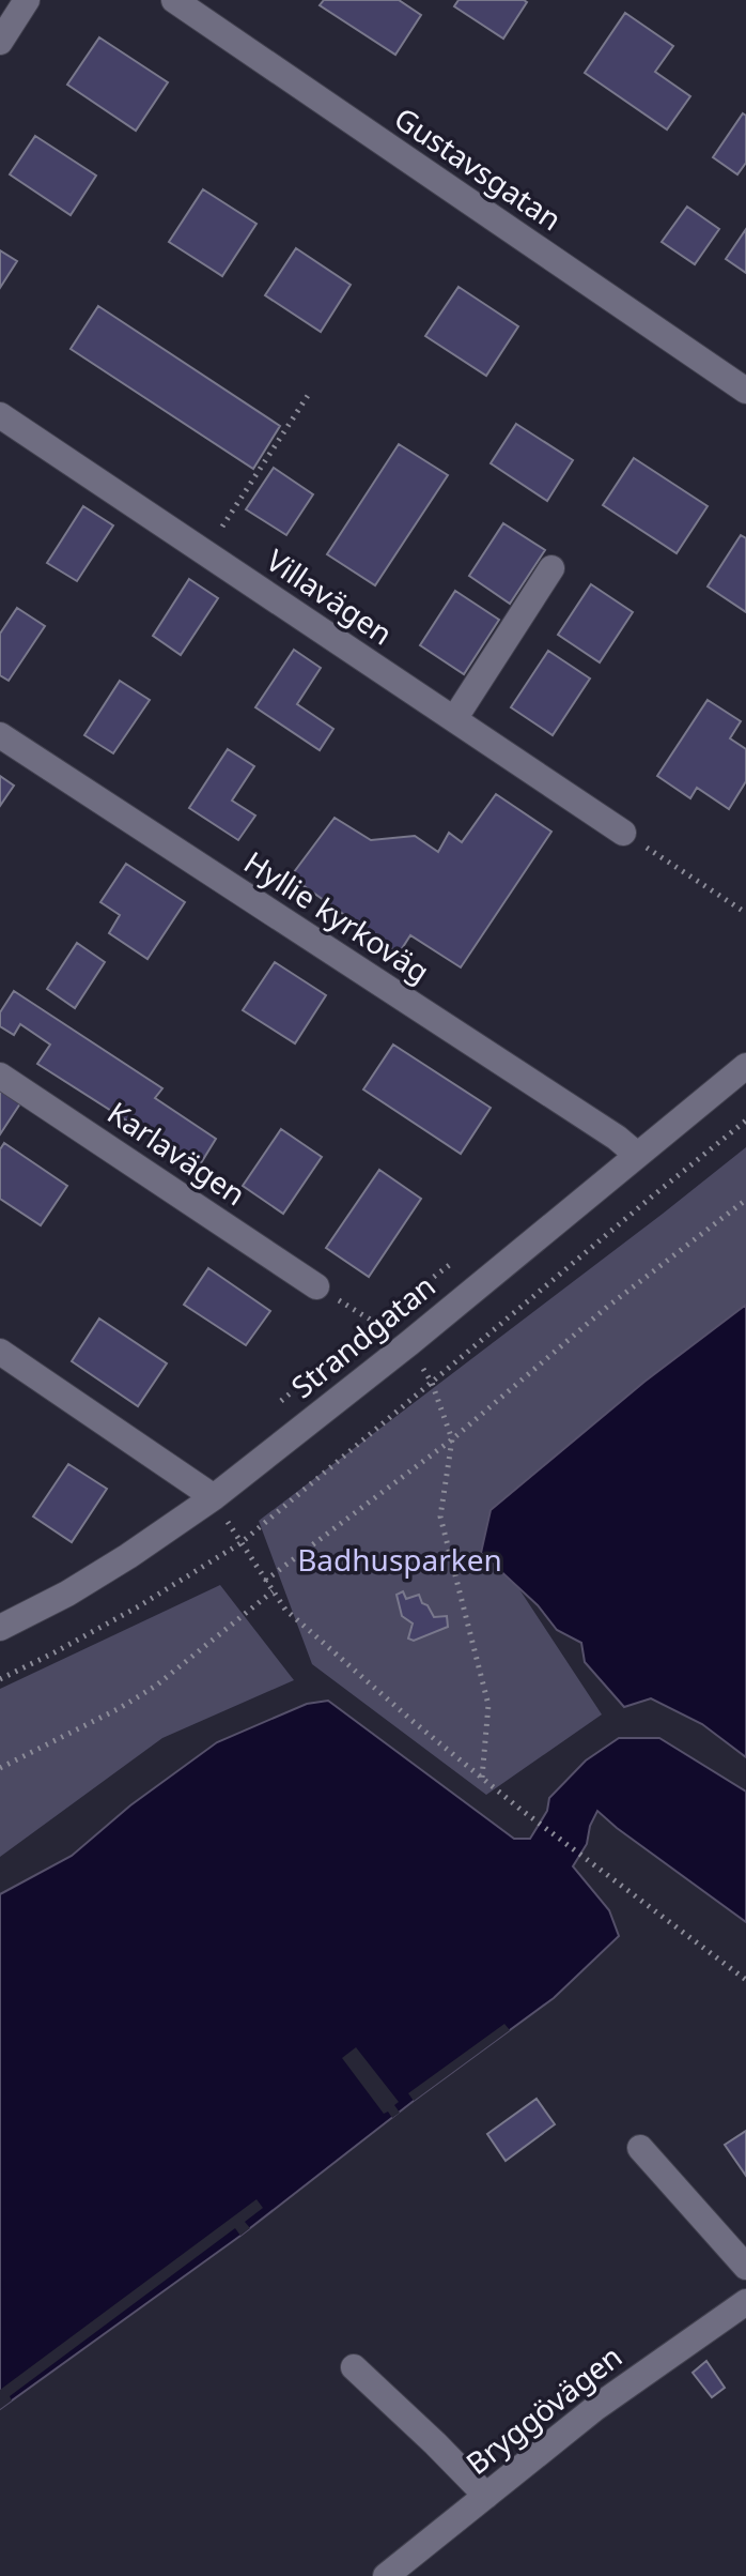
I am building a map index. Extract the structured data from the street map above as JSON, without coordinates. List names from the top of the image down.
{
  "streets": {
    "street": [
      "Gustavsgatan",
      "Villavägen",
      "Hyllie kyrkoväg",
      "Karlavägen",
      "Strandgatan",
      "Bryggövägen"
    ]
  },
  "crossings": [
    ["Hyllie kyrkoväg", "Strandgatan"]
  ],
  "parks": ["Badhusparken"]
}
